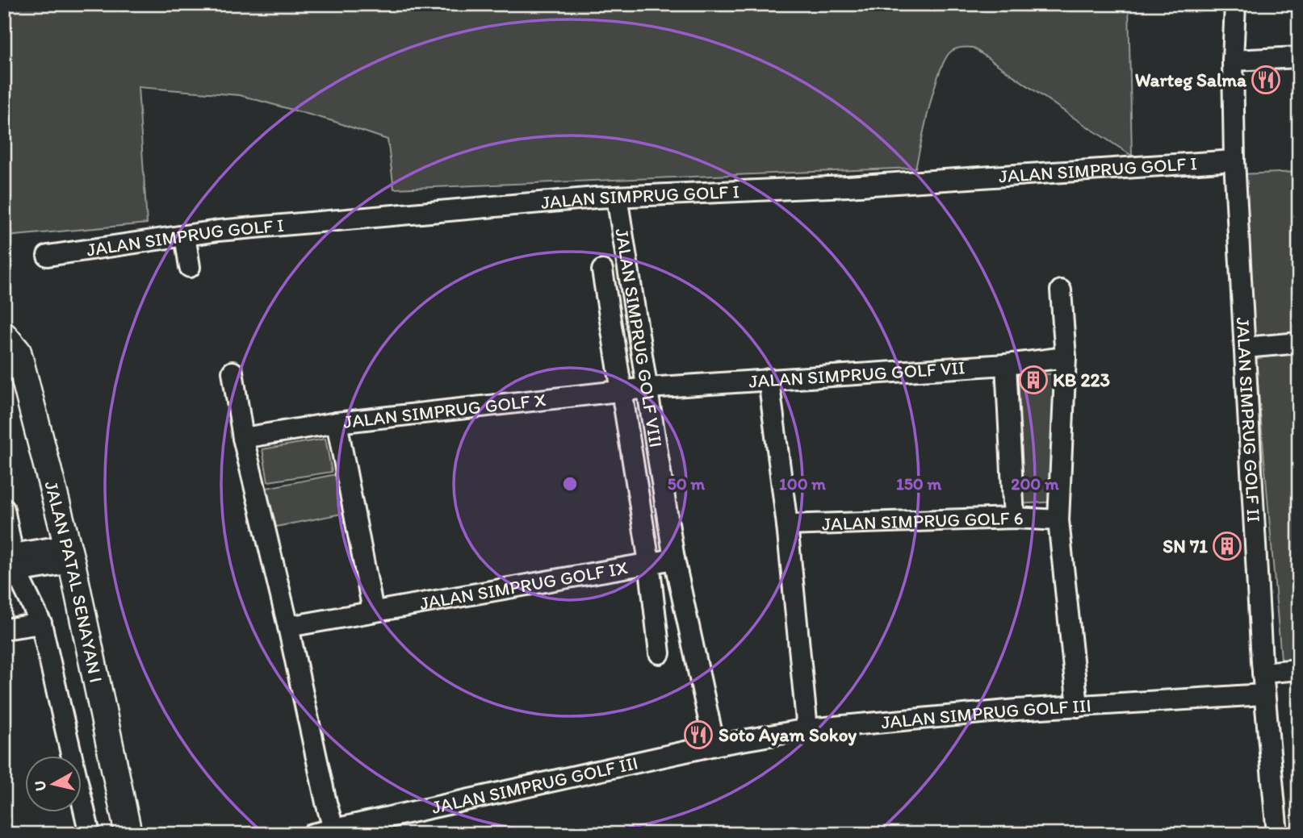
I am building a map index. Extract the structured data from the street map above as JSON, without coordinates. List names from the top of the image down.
{
  "streets": {
    "main road": ["JALAN PATAL SENAYAN I"],
    "street": [
      "JALAN SIMPRUG GOLF I",
      "JALAN SIMPRUG GOLF VIII",
      "JALAN SIMPRUG GOLF VII",
      "JALAN SIMPRUG GOLF X",
      "JALAN SIMPRUG GOLF II",
      "JALAN SIMPRUG GOLF 6",
      "JALAN SIMPRUG GOLF IX",
      "JALAN SIMPRUG GOLF III"
    ]
  },
  "crossings": [
    ["JALAN SIMPRUG GOLF I", "JALAN SIMPRUG GOLF VIII"],
    ["JALAN SIMPRUG GOLF I", "JALAN SIMPRUG GOLF II"],
    ["JALAN SIMPRUG GOLF VIII", "JALAN SIMPRUG GOLF VII"],
    ["JALAN SIMPRUG GOLF VIII", "JALAN SIMPRUG GOLF X"],
    ["JALAN SIMPRUG GOLF VIII", "JALAN SIMPRUG GOLF IX"],
    ["JALAN SIMPRUG GOLF VIII", "JALAN SIMPRUG GOLF III"],
    ["JALAN SIMPRUG GOLF VII", "JALAN SIMPRUG GOLF X"],
    ["JALAN SIMPRUG GOLF II", "JALAN SIMPRUG GOLF III"]
  ],
  "places": {
    "restaurant": ["Warteg Salma", "Soto Ayam Sokoy"],
    "building": ["KB 223", "SN 71"]
  },
  "north": "left",
  "rings": [
    "50 m",
    "100 m",
    "150 m",
    "200 m"
  ]
}
